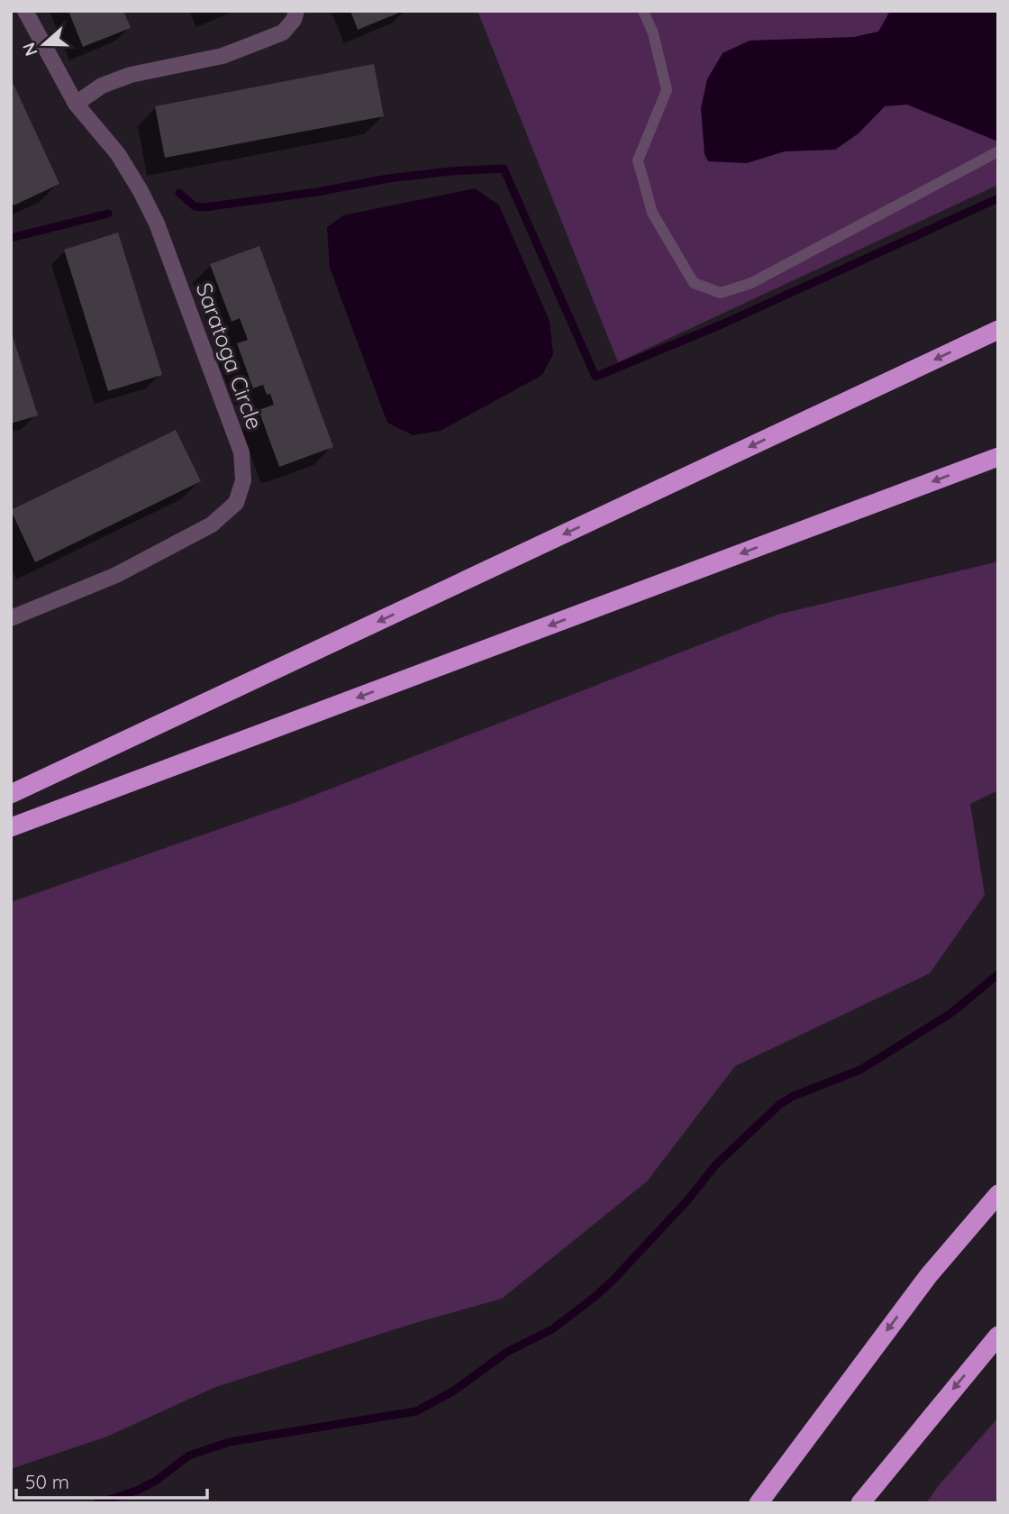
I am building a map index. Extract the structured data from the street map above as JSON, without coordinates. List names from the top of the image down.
{
  "streets": {
    "street": ["Saratoga Circle"]
  },
  "scale_bar": "50 m",
  "north": "left"
}
